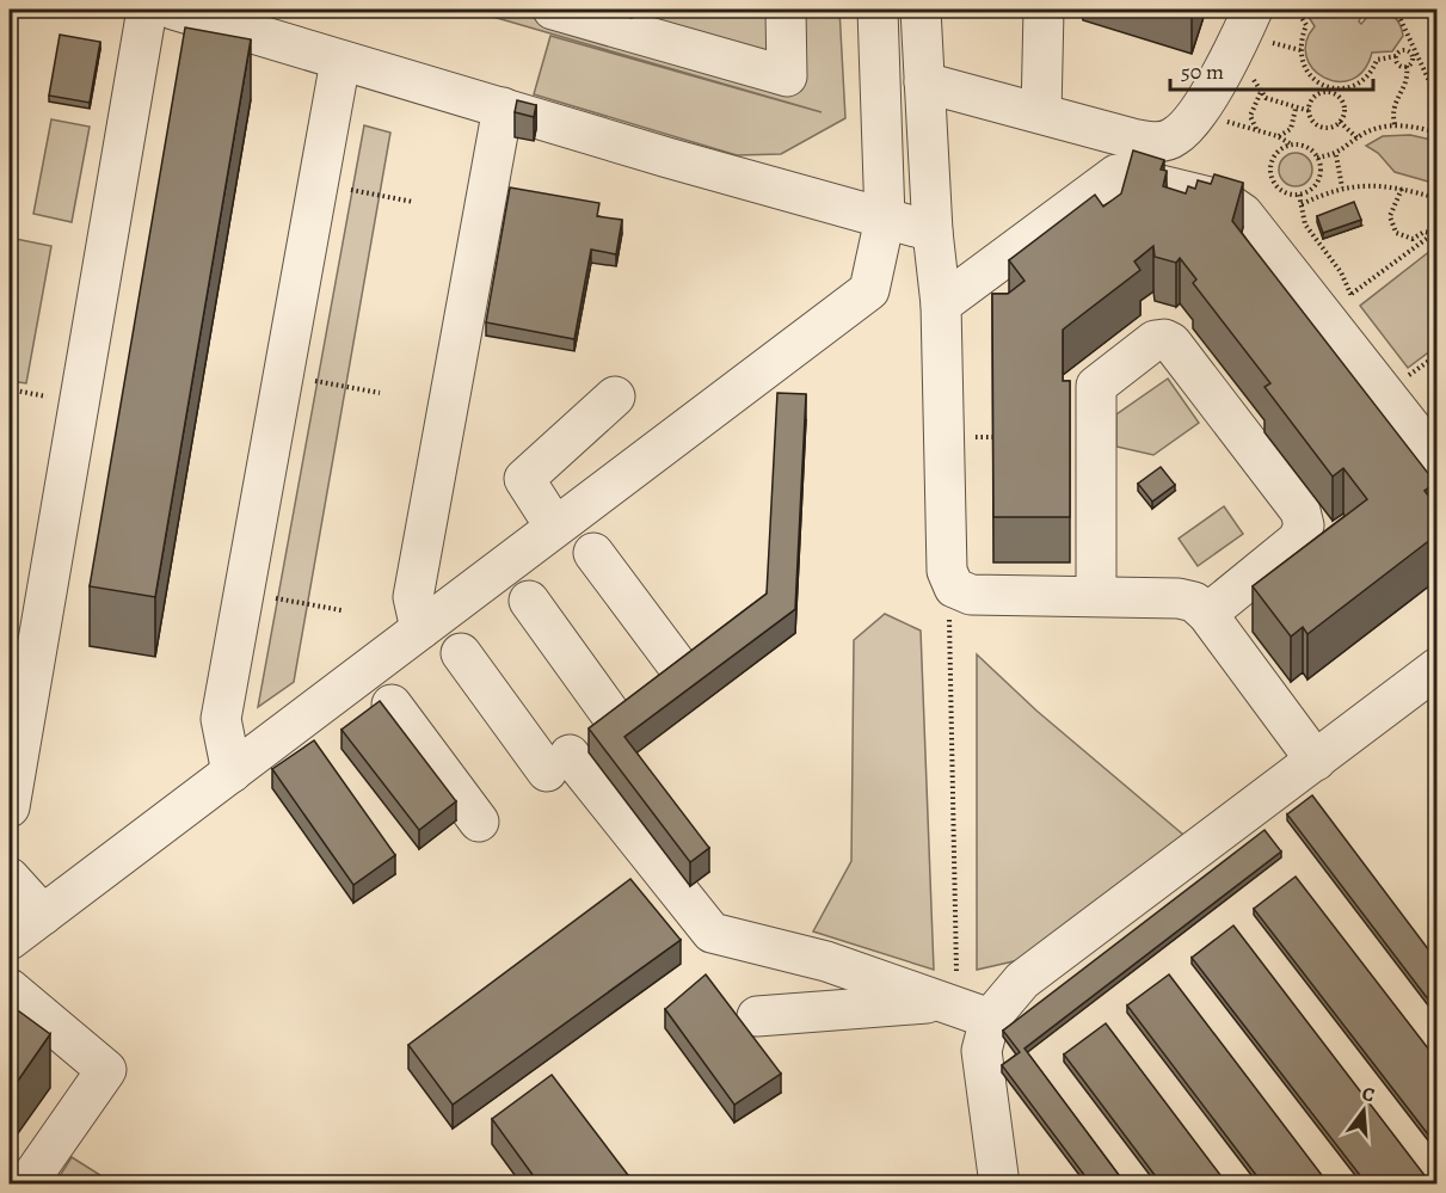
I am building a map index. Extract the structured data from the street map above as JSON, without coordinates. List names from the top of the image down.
{
  "scale_bar": "50 m",
  "north": "top"
}
